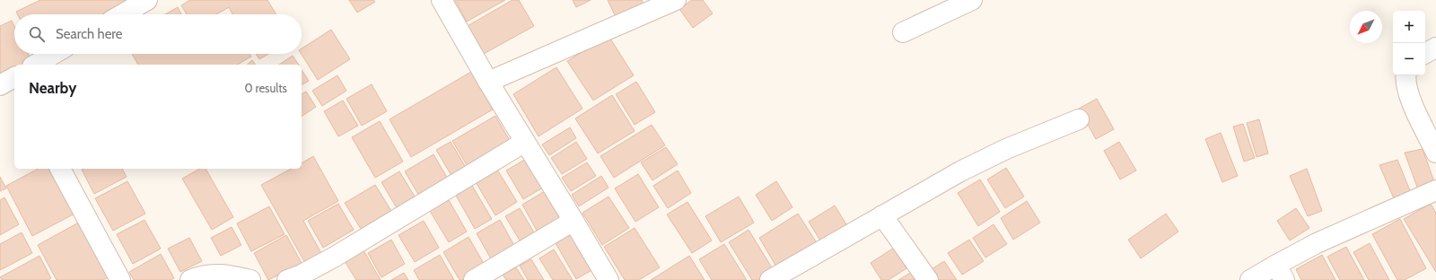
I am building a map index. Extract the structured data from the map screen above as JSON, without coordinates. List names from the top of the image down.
{
  "north": "bottom left",
  "page": {
    "map_buttons": ["+", "−"],
    "search": "Search here",
    "heading": ["Nearby", "0 results"]
  }
}
